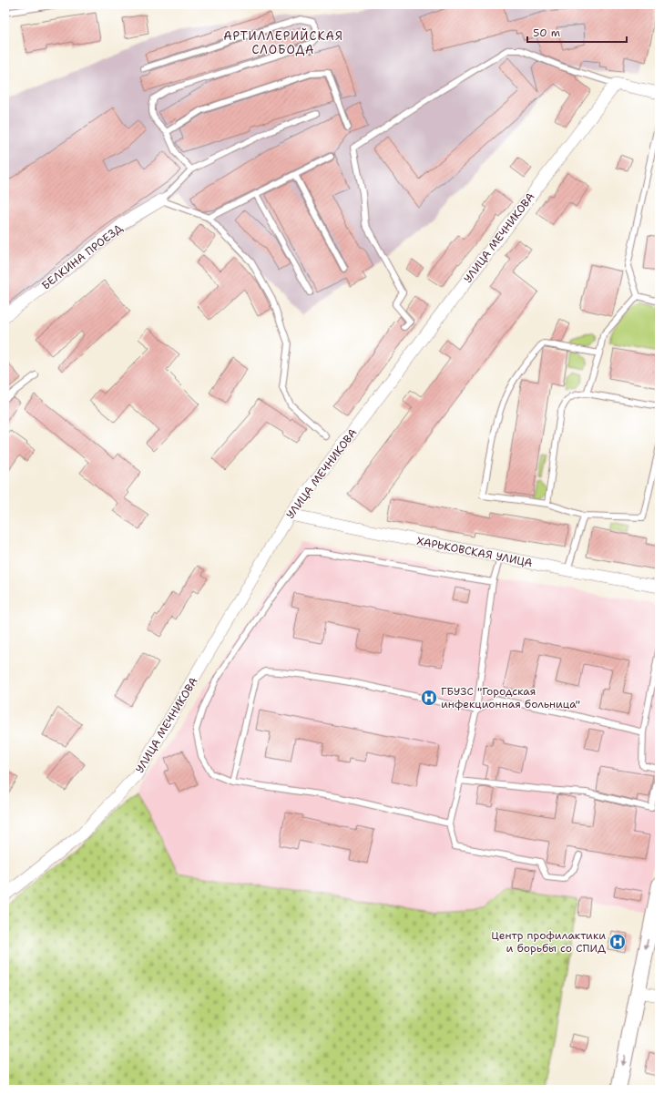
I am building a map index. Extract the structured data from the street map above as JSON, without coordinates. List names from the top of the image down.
{
  "streets": {
    "street": ["УЛИЦА МЕЧНИКОВА", "БЕЛКИНА ПРОЕЗД", "ХАРЬКОВСКАЯ УЛИЦА"]
  },
  "crossings": [
    ["УЛИЦА МЕЧНИКОВА", "ХАРЬКОВСКАЯ УЛИЦА"]
  ],
  "districts": ["АРТИЛЛЕРИЙСКАЯ СЛОБОДА"],
  "places": {
    "hospital": ["ГБУЗС \"Городская инфекционная больница\"", "Центр профилактики и борьбы со СПИД"]
  },
  "scale_bar": "50 m"
}
